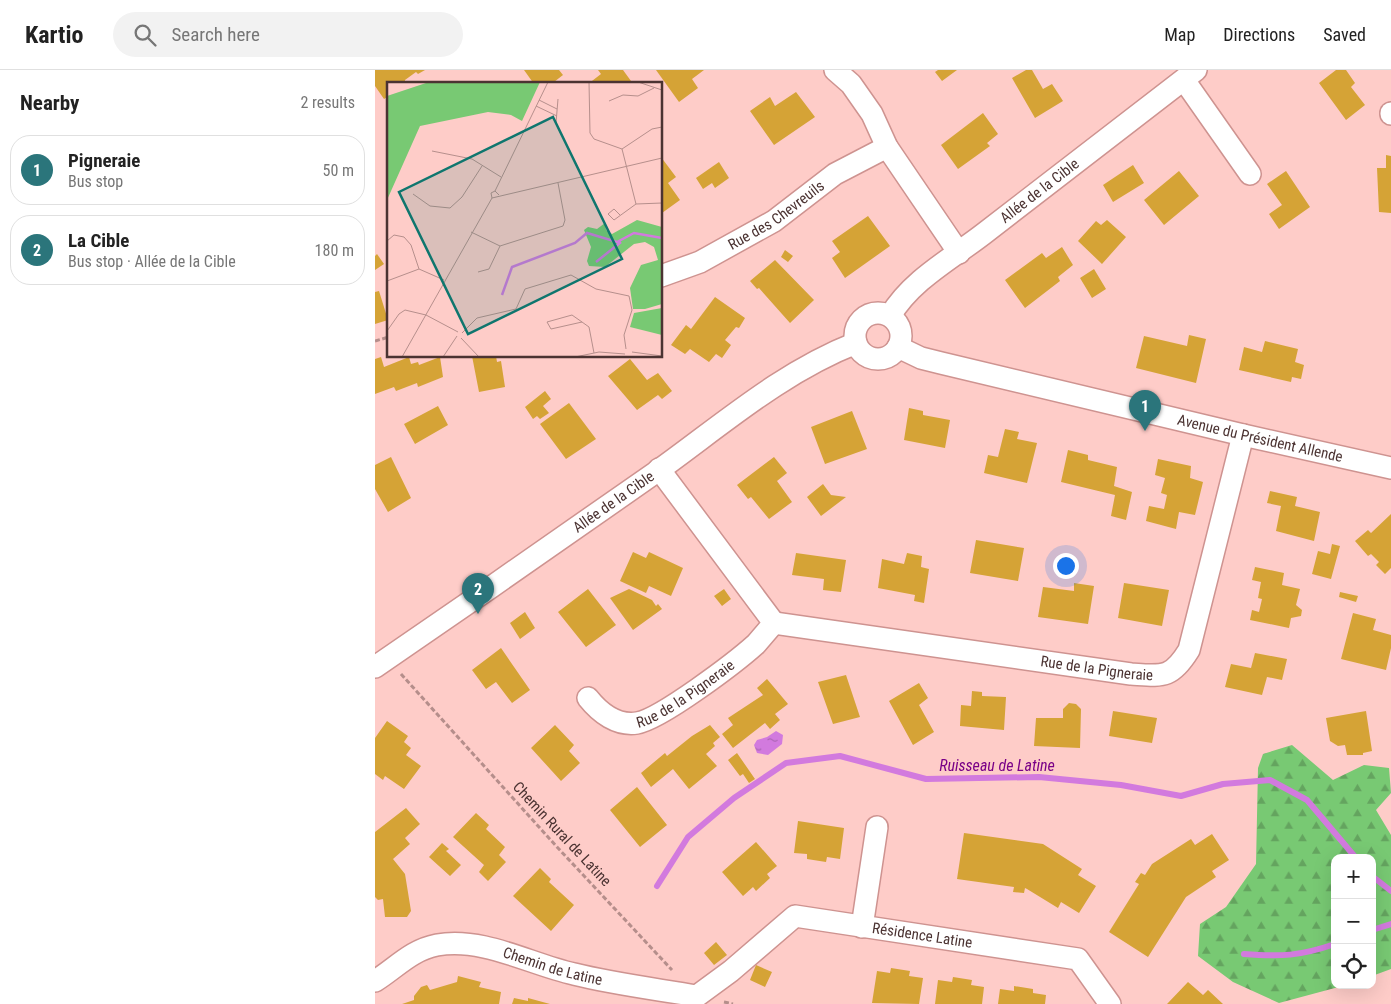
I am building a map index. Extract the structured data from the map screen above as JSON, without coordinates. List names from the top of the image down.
{
  "streets": {
    "street": [
      "Allée de la Cible",
      "Rue des Chevreuils",
      "Avenue du Président Allende",
      "Rue de la Pigneraie",
      "Résidence Latine",
      "Chemin de Latine"
    ],
    "path": ["Chemin Rural de Latine"]
  },
  "crossings": [
    ["Allée de la Cible", "Avenue du Président Allende"],
    ["Allée de la Cible", "Chemin Rural de Latine"],
    ["Avenue du Président Allende", "Rue de la Pigneraie"],
    ["Chemin Rural de Latine", "Résidence Latine"],
    ["Chemin Rural de Latine", "Chemin de Latine"],
    ["Résidence Latine", "Chemin de Latine"]
  ],
  "water": ["Ruisseau de Latine"],
  "page": {
    "header": "Kartio",
    "search": "Search here",
    "nav": ["Map", "Directions", "Saved"],
    "heading": ["Nearby", "2 results"],
    "list": [
      {
        "mark": "1",
        "name": "Pigneraie",
        "note": "Bus stop",
        "value": "50 m"
      },
      {
        "mark": "2",
        "name": "La Cible",
        "note": "Bus stop · Allée de la Cible",
        "value": "180 m"
      }
    ],
    "pins": ["1", "2"],
    "map_buttons": ["+", "−"]
  }
}
